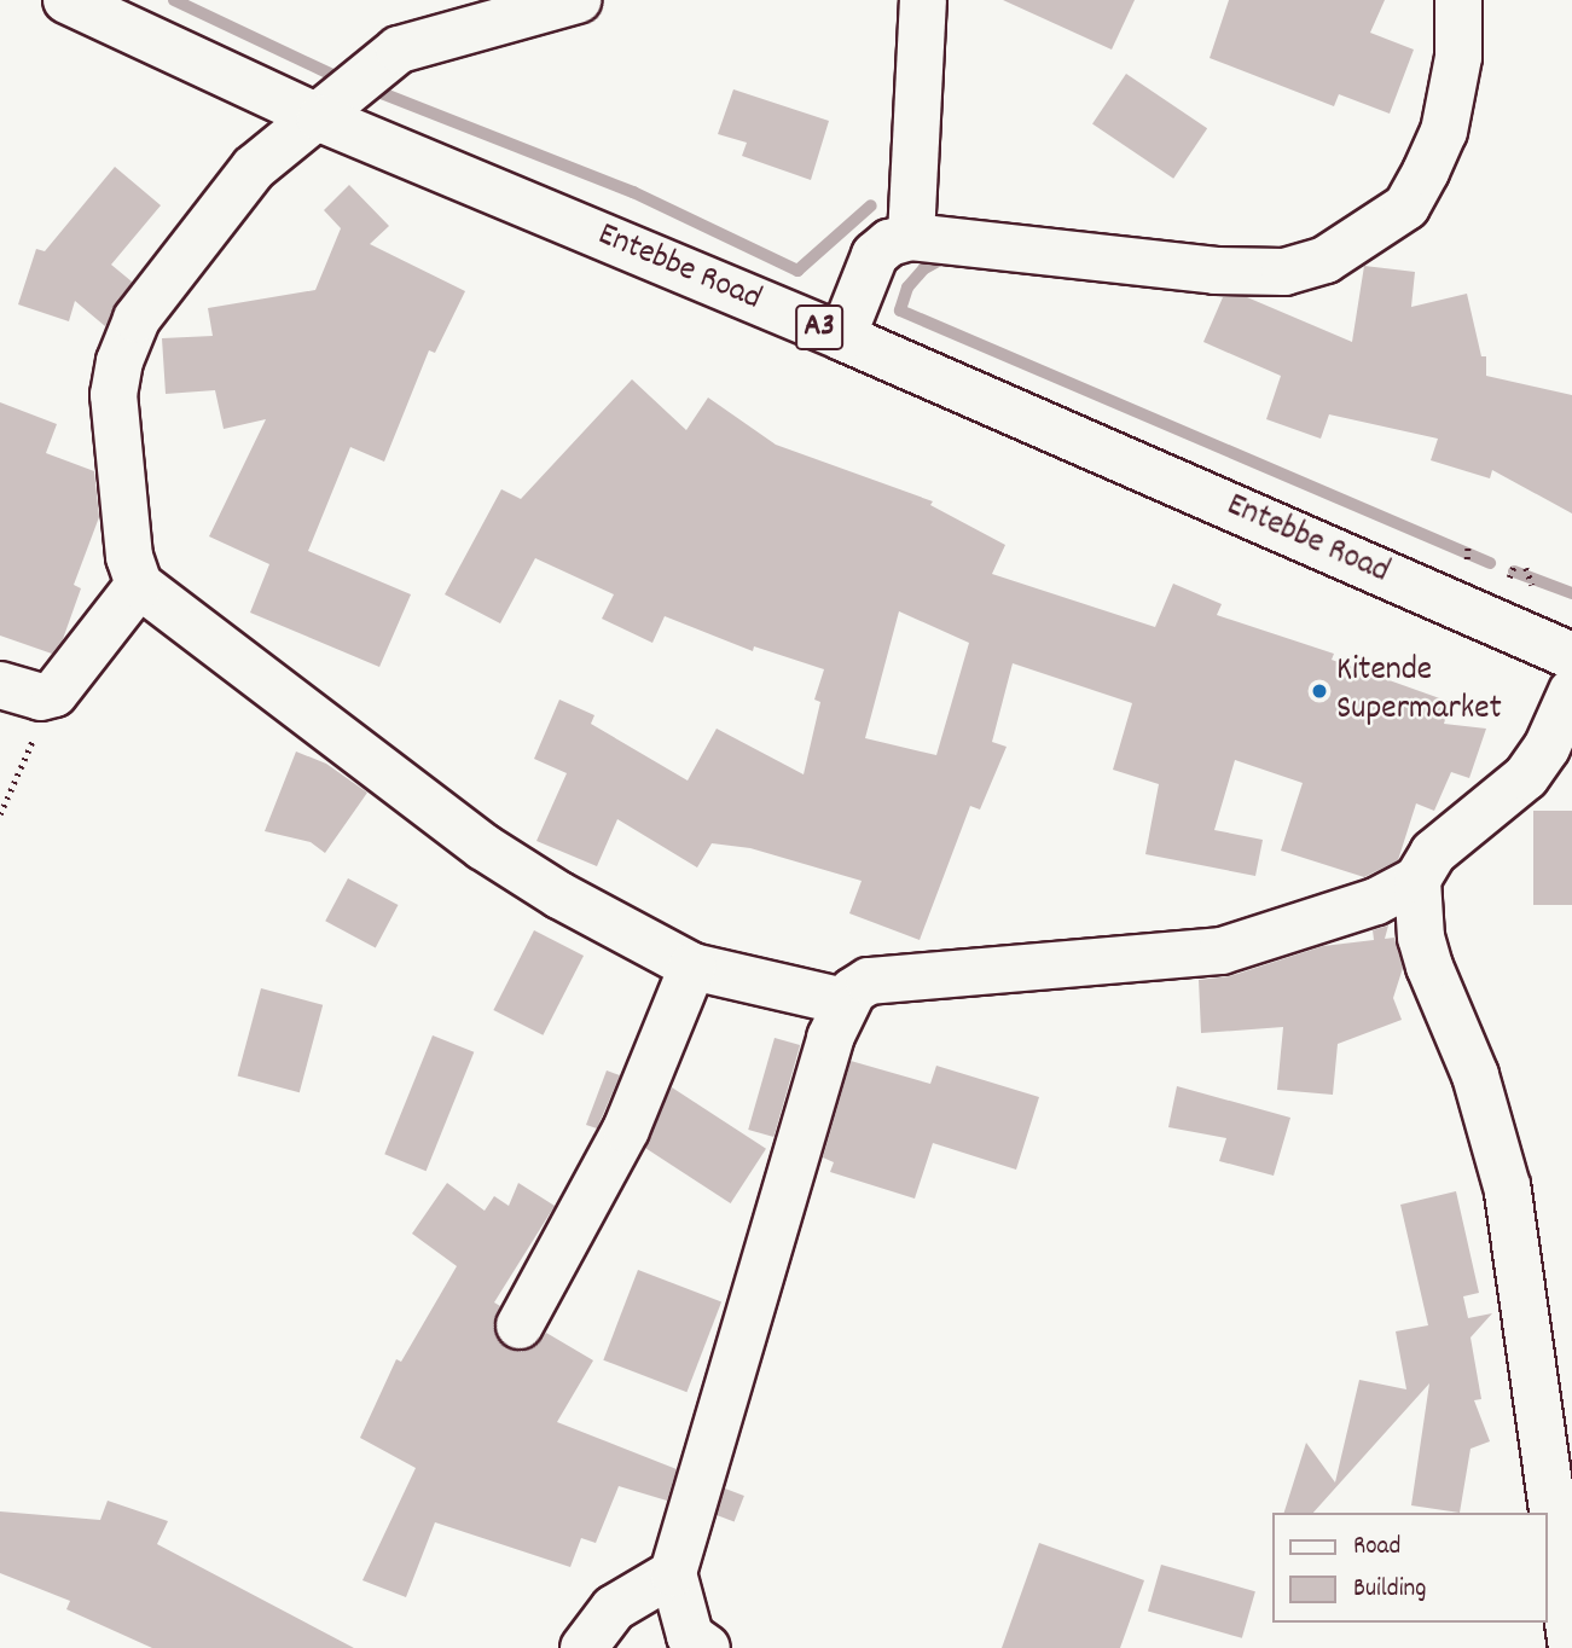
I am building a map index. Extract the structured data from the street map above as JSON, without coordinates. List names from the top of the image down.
{
  "streets": {
    "street": ["Entebbe Road", "A3"]
  },
  "places": ["Kitende Supermarket"],
  "legend": ["Road", "Building"]
}
